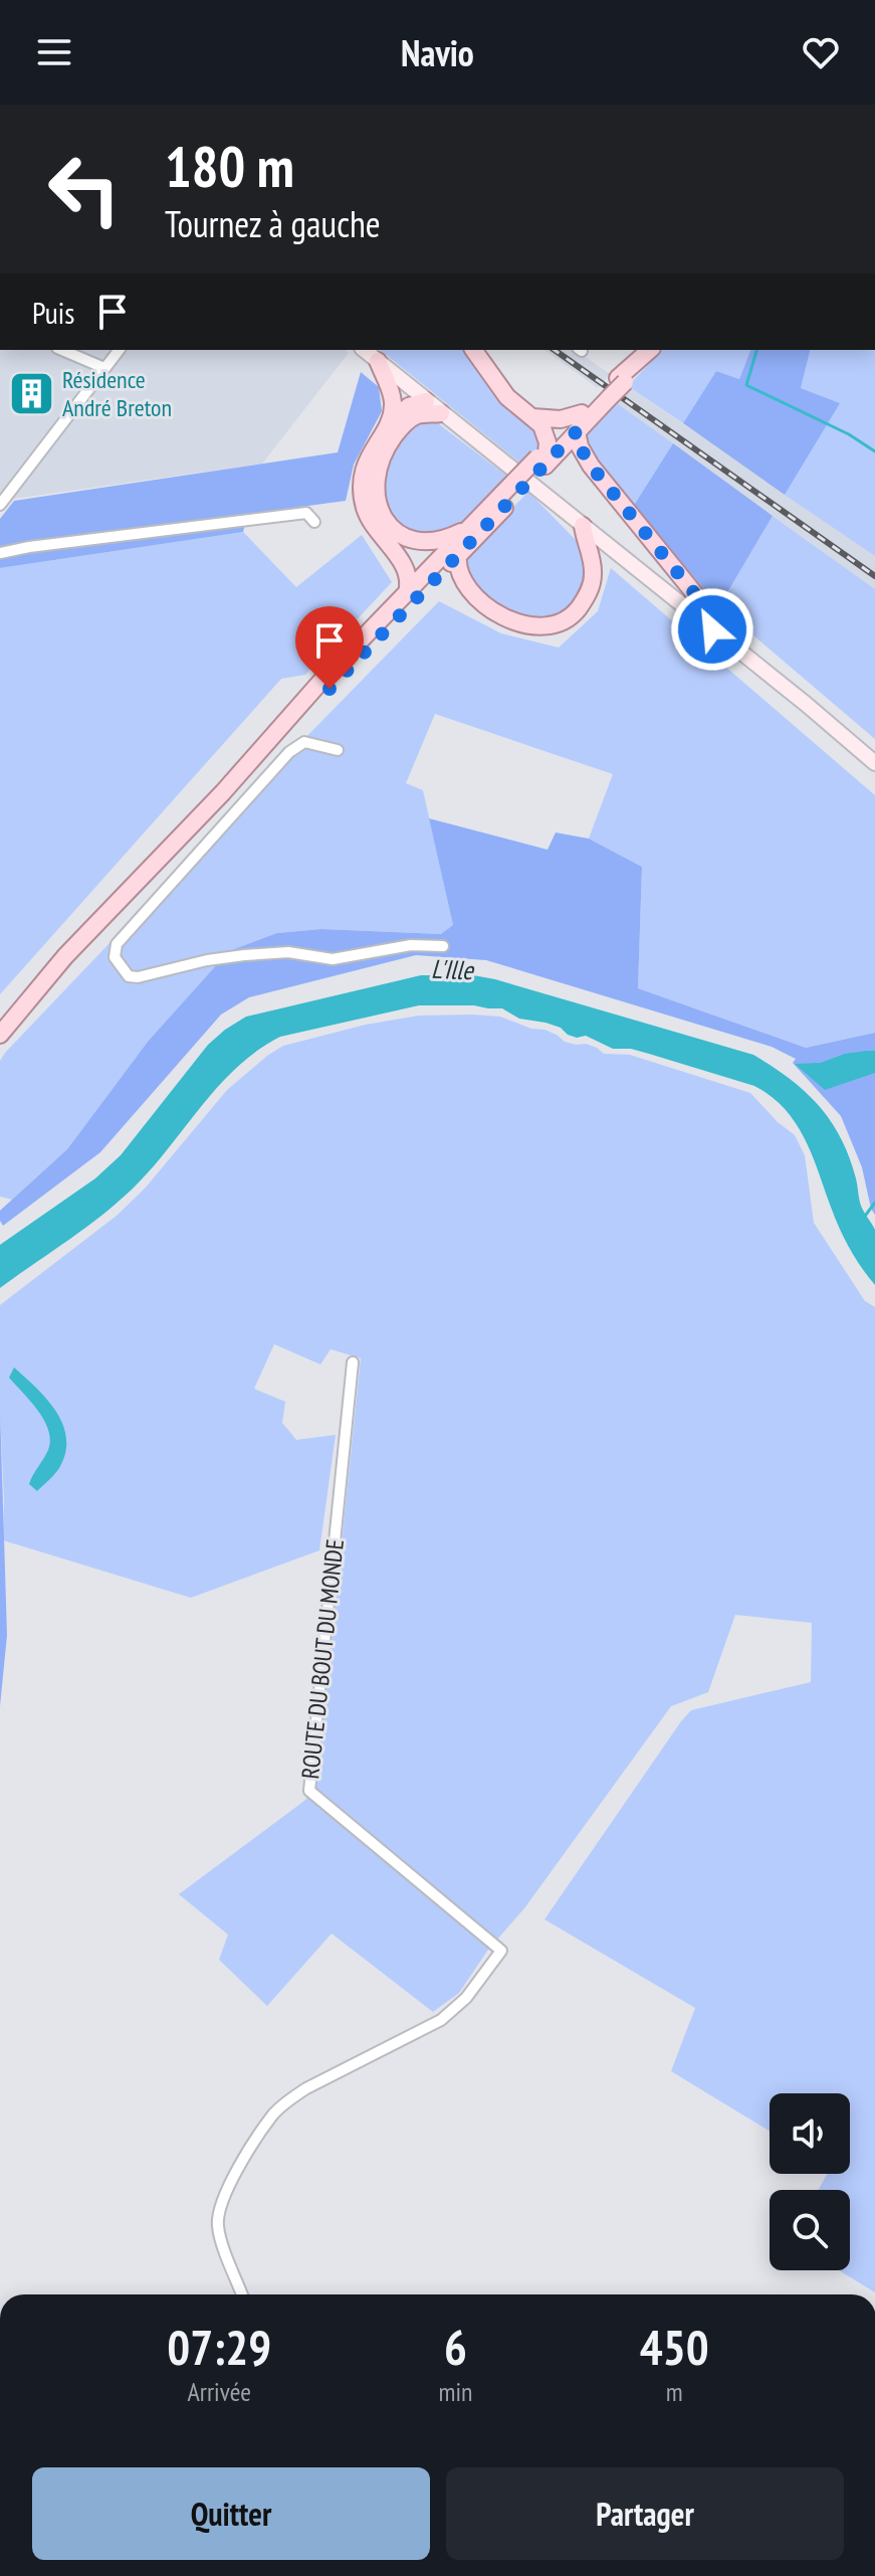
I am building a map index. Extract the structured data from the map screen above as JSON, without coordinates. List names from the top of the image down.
{
  "streets": {
    "street": ["ROUTE DU BOUT DU MONDE"]
  },
  "water": ["L'Ille"],
  "places": {
    "building": ["Résidence André Breton"]
  },
  "page": {
    "header": "Navio",
    "turn": ["180 m", "Tournez à gauche"],
    "then": "Puis",
    "eta": [
      "07:29",
      "Arrivée",
      "6",
      "min",
      "450",
      "m"
    ],
    "buttons": ["Quitter", "Partager"]
  }
}
